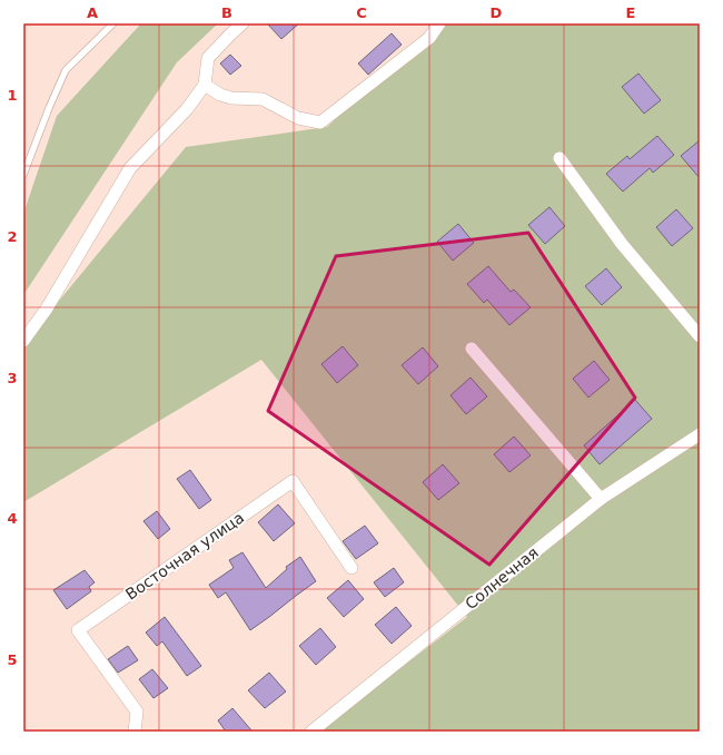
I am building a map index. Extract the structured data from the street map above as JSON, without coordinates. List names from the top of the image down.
{
  "streets": {
    "street": ["Восточная улица", "Солнечная"]
  },
  "grid": {
    "columns": [
      "A",
      "B",
      "C",
      "D",
      "E"
    ],
    "rows": [
      "1",
      "2",
      "3",
      "4",
      "5"
    ]
  }
}
